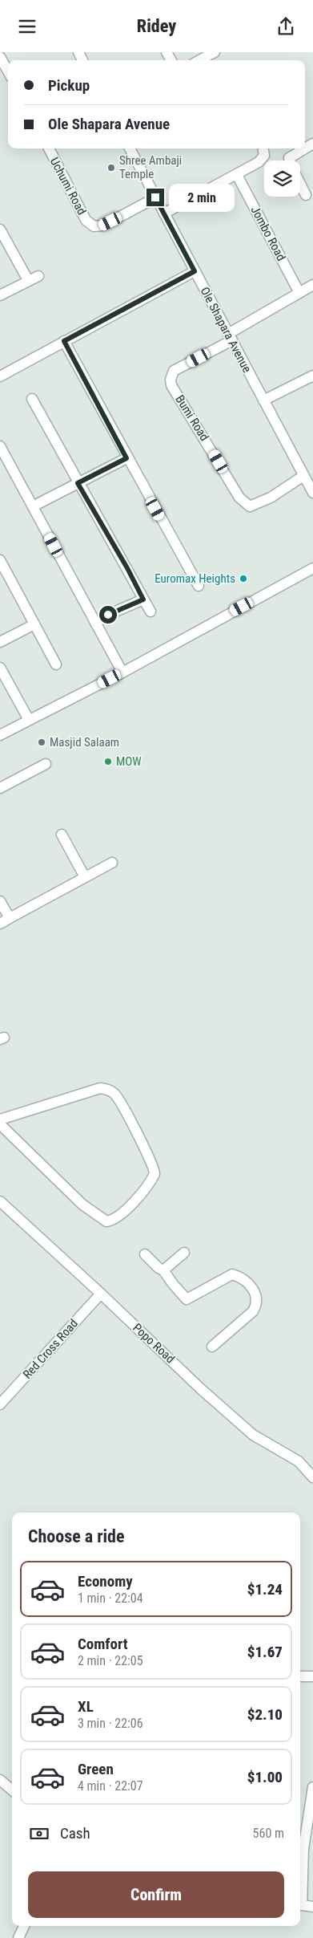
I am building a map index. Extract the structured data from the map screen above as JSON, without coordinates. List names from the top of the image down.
{
  "streets": {
    "street": [
      "Uchumi Road",
      "Jombo Road",
      "Ole Shapara Avenue",
      "Bumi Road",
      "Popo Road",
      "Red Cross Road"
    ]
  },
  "crossings": [
    ["Uchumi Road", "Ole Shapara Avenue"],
    ["Ole Shapara Avenue", "Bumi Road"],
    ["Popo Road", "Red Cross Road"]
  ],
  "places": [
    "Shree Ambaji Temple",
    "Euromax Heights",
    "Masjid Salaam",
    "MOW"
  ],
  "page": {
    "header": "Ridey",
    "banner": ["Pickup", "Ole Shapara Avenue"],
    "bubble": "2 min",
    "heading": "Choose a ride",
    "list": [
      {
        "name": "Economy",
        "note": "1 min · 22:04",
        "value": "$1.24"
      },
      {
        "name": "Comfort",
        "note": "2 min · 22:05",
        "value": "$1.67"
      },
      {
        "name": "XL",
        "note": "3 min · 22:06",
        "value": "$2.10"
      },
      {
        "name": "Green",
        "note": "4 min · 22:07",
        "value": "$1.00"
      }
    ],
    "pay": ["Cash", "560 m"],
    "buttons": "Confirm"
  }
}
